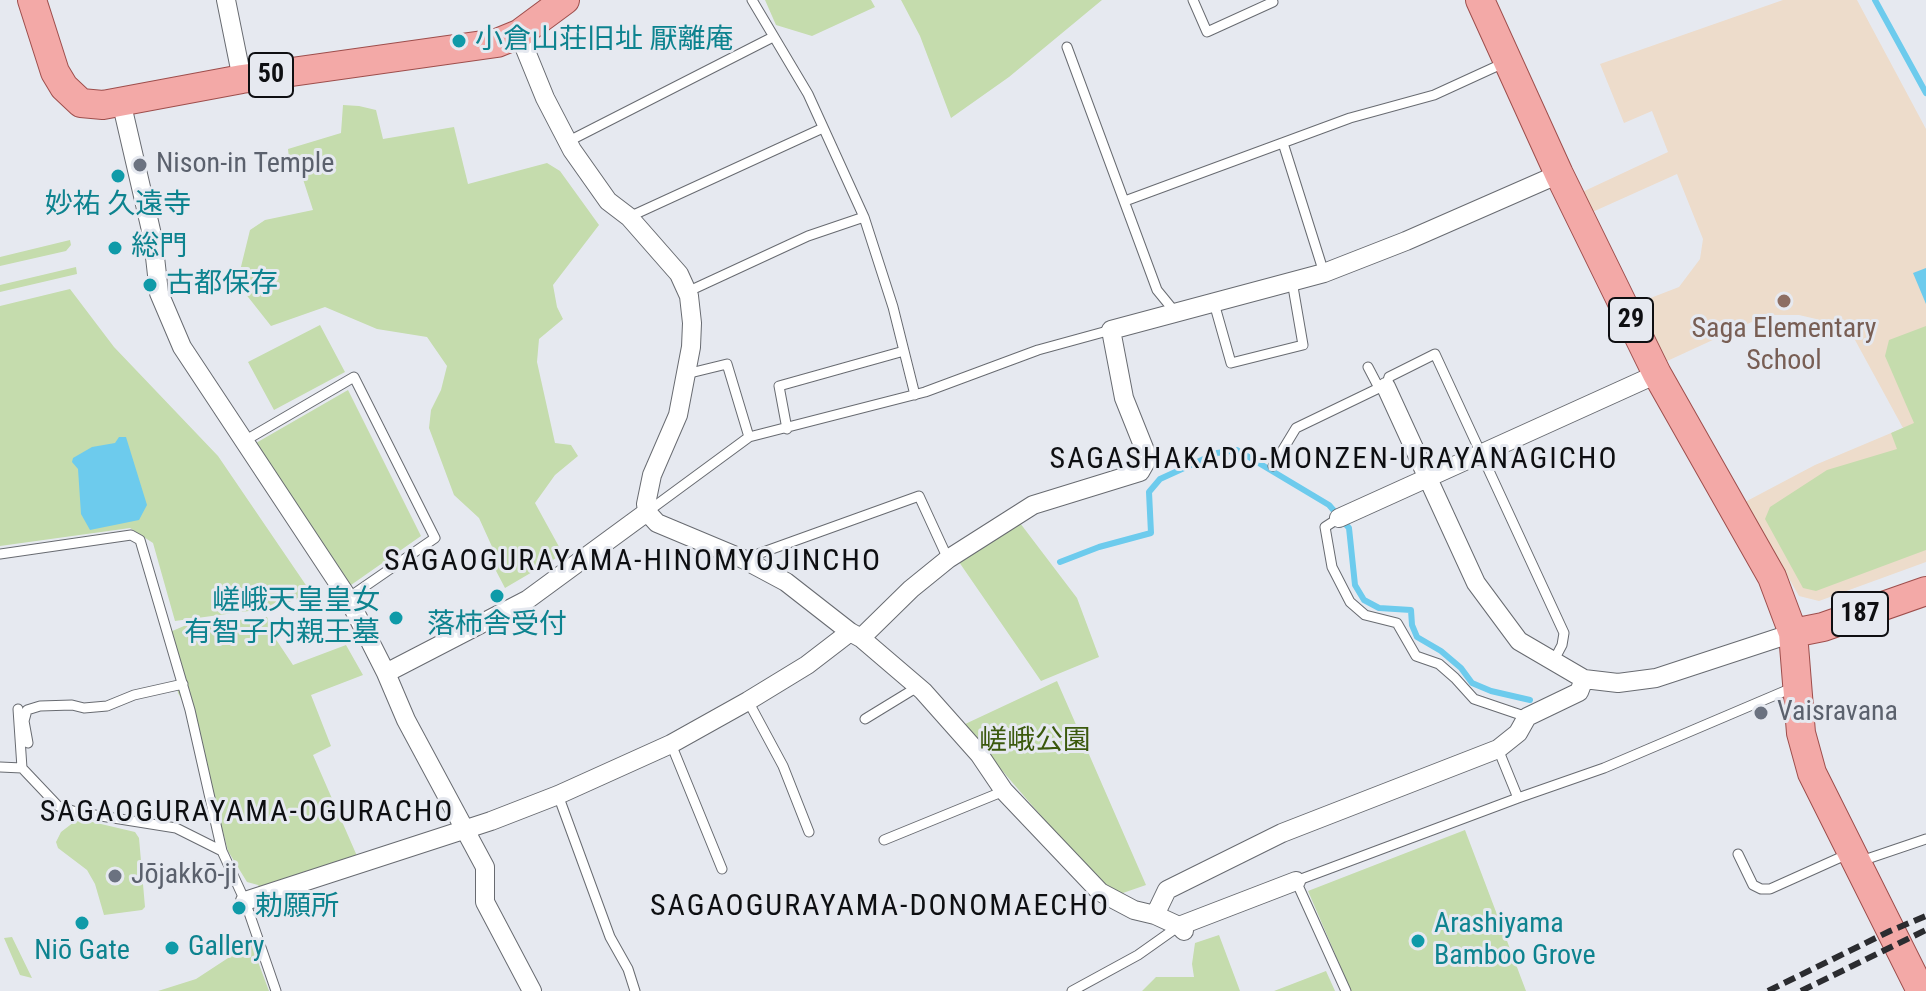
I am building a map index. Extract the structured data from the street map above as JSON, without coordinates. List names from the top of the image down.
{
  "streets": {
    "main road": ["50", "29", "187"]
  },
  "crossings": [
    ["29", "187"]
  ],
  "districts": [
    "SAGASHAKADO-MONZEN-URAYANAGICHO",
    "SAGAOGURAYAMA-HINOMYOJINCHO",
    "SAGAOGURAYAMA-OGURACHO",
    "SAGAOGURAYAMA-DONOMAECHO"
  ],
  "parks": ["嵯峨公園"],
  "places": [
    "小倉山荘旧址 厭離庵",
    "Nison-in Temple",
    "妙祐 久遠寺",
    "総門",
    "古都保存",
    "Saga Elementary School",
    "落柿舎受付",
    "嵯峨天皇皇女 有智子内親王墓",
    "Vaisravana",
    "Jōjakkō-ji",
    "勅願所",
    "Niō Gate",
    "Arashiyama Bamboo Grove",
    "Gallery"
  ]
}
